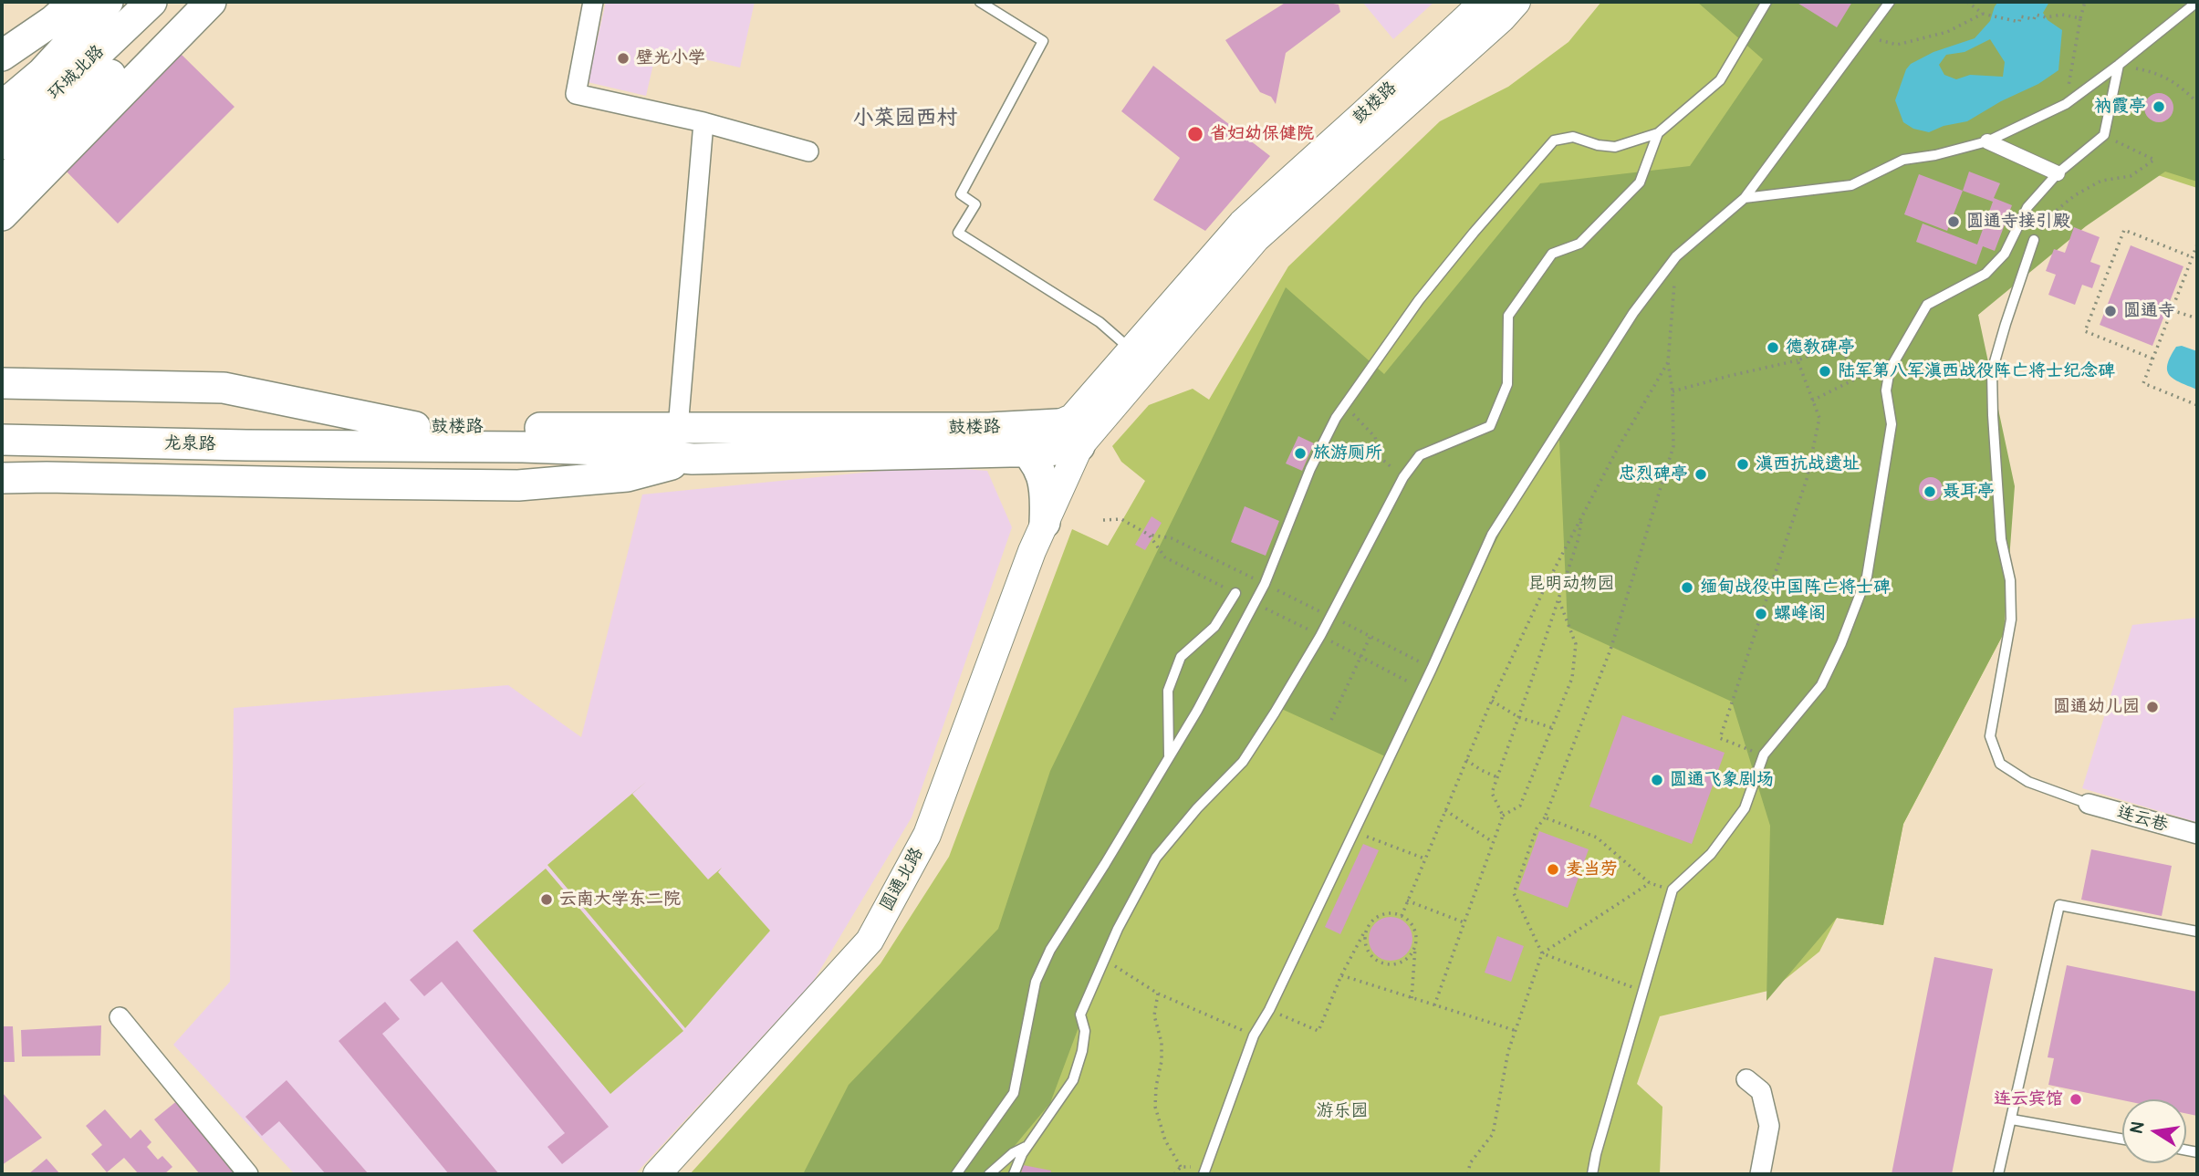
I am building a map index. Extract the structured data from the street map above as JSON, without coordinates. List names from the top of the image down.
{
  "streets": {
    "main road": [
      "环城北路",
      "鼓楼路",
      "龙泉路",
      "圆通北路"
    ],
    "street": ["连云巷"]
  },
  "crossings": [
    ["鼓楼路", "龙泉路"],
    ["鼓楼路", "圆通北路"]
  ],
  "districts": ["小菜园西村"],
  "parks": ["昆明动物园", "游乐园"],
  "places": [
    "壁光小学",
    "衲霞亭",
    "省妇幼保健院",
    "圆通寺接引殿",
    "圆通寺",
    "德教碑亭",
    "陆军第八军滇西战役阵亡将士纪念碑",
    "旅游厕所",
    "滇西抗战遗址",
    "忠烈碑亭",
    "聂耳亭",
    "缅甸战役中国阵亡将士碑",
    "螺峰阁",
    "圆通幼儿园",
    "圆通飞象剧场",
    "麦当劳",
    "云南大学东二院",
    "连云宾馆"
  ],
  "north": "left"
}
